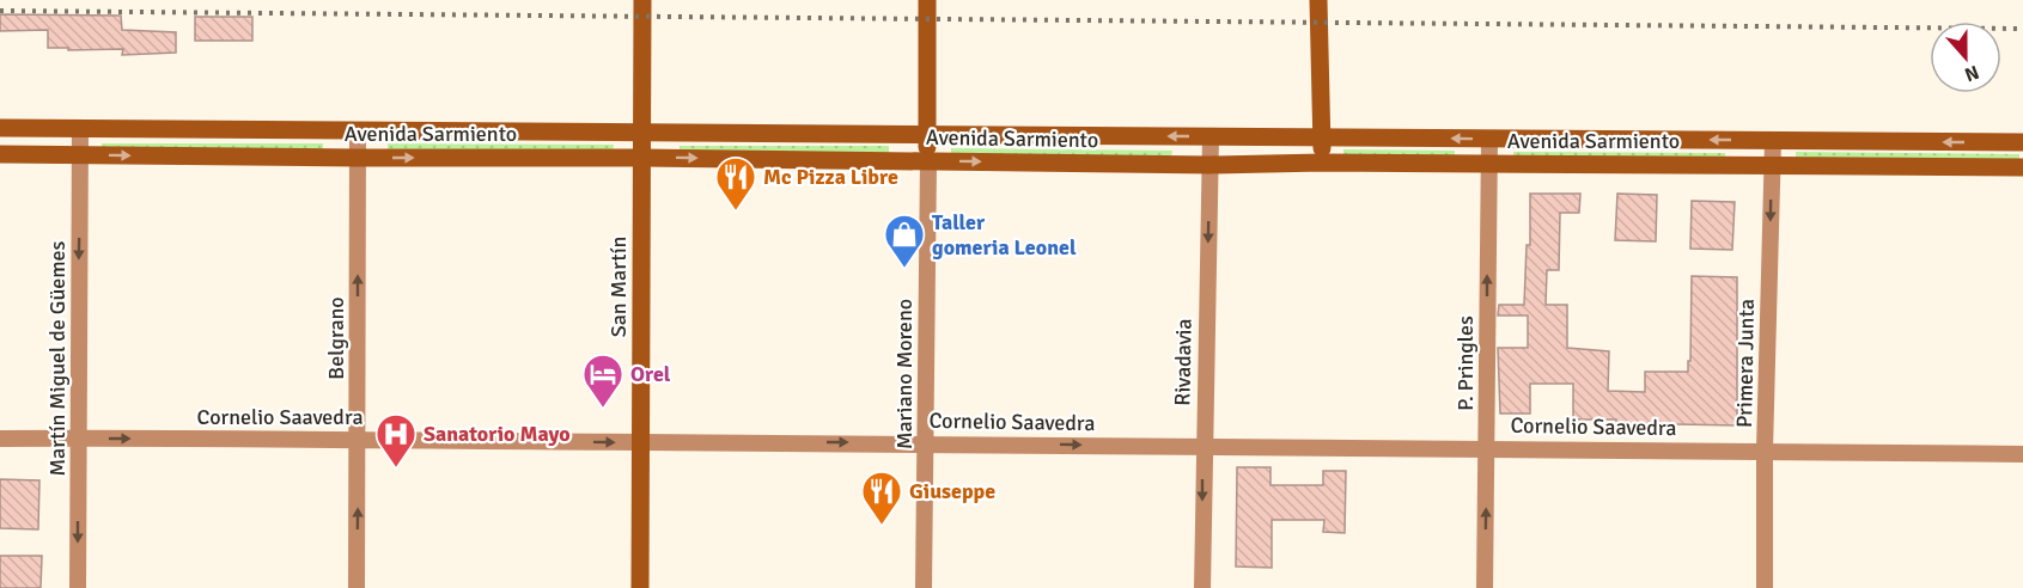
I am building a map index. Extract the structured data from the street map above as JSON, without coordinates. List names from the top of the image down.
{
  "streets": {
    "main road": ["Avenida Sarmiento", "San Martín"],
    "street": [
      "Belgrano",
      "Martín Miguel de Güemes",
      "Rivadavia",
      "P. Pringles",
      "Primera Junta",
      "Mariano Moreno",
      "Cornelio Saavedra"
    ]
  },
  "crossings": [
    ["Avenida Sarmiento", "San Martín"],
    ["Avenida Sarmiento", "Belgrano"],
    ["Avenida Sarmiento", "Martín Miguel de Güemes"],
    ["Avenida Sarmiento", "Rivadavia"],
    ["Avenida Sarmiento", "P. Pringles"],
    ["Avenida Sarmiento", "Primera Junta"],
    ["Avenida Sarmiento", "Mariano Moreno"],
    ["San Martín", "Cornelio Saavedra"],
    ["Belgrano", "Cornelio Saavedra"],
    ["Martín Miguel de Güemes", "Cornelio Saavedra"],
    ["Rivadavia", "Cornelio Saavedra"],
    ["P. Pringles", "Cornelio Saavedra"],
    ["Primera Junta", "Cornelio Saavedra"],
    ["Mariano Moreno", "Cornelio Saavedra"]
  ],
  "one_way": [
    "Belgrano",
    "Martín Miguel de Güemes",
    "Rivadavia",
    "P. Pringles",
    "Primera Junta",
    "Cornelio Saavedra"
  ],
  "places": {
    "restaurant": ["Mc Pizza Libre", "Giuseppe"],
    "shop": ["Taller gomeria Leonel"],
    "hotel": ["Orel"],
    "hospital": ["Sanatorio Mayo"]
  },
  "north": "bottom"
}
